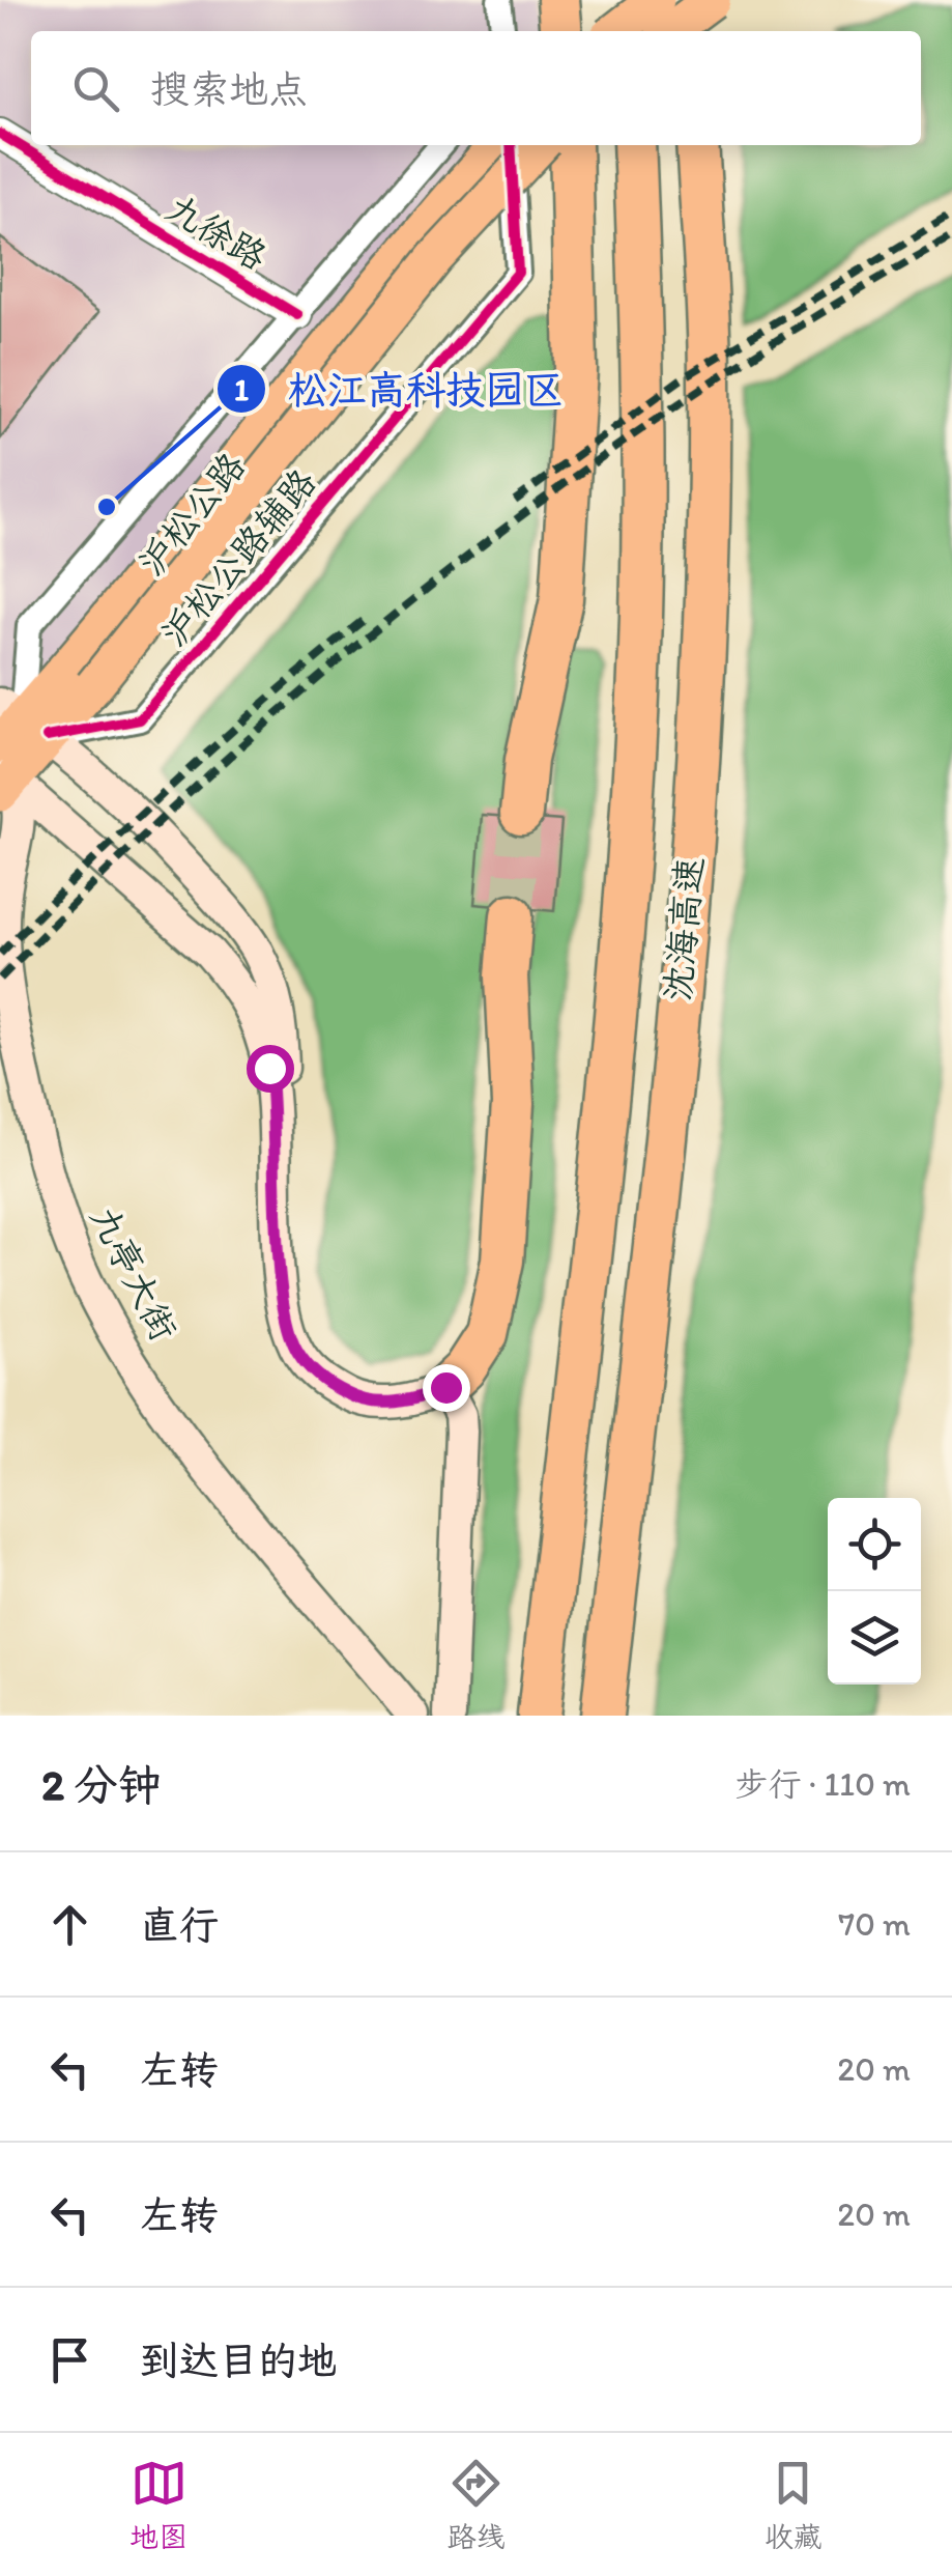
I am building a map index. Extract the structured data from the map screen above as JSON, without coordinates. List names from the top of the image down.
{
  "streets": {
    "highway": ["沈海高速"],
    "main road": ["沪松公路", "九亭大街"],
    "street": ["九徐路", "沪松公路辅路"]
  },
  "crossings": [
    ["沪松公路", "沪松公路辅路"],
    ["沪松公路", "九亭大街"]
  ],
  "places": ["松江高科技园区"],
  "page": {
    "search": "搜索地点",
    "heading": ["2 分钟", "步行 · 110 m"],
    "list": [
      ["直行", "70 m"],
      ["左转", "20 m"],
      ["左转", "20 m"],
      "到达目的地"
    ],
    "nav": ["地图", "路线", "收藏"]
  }
}
